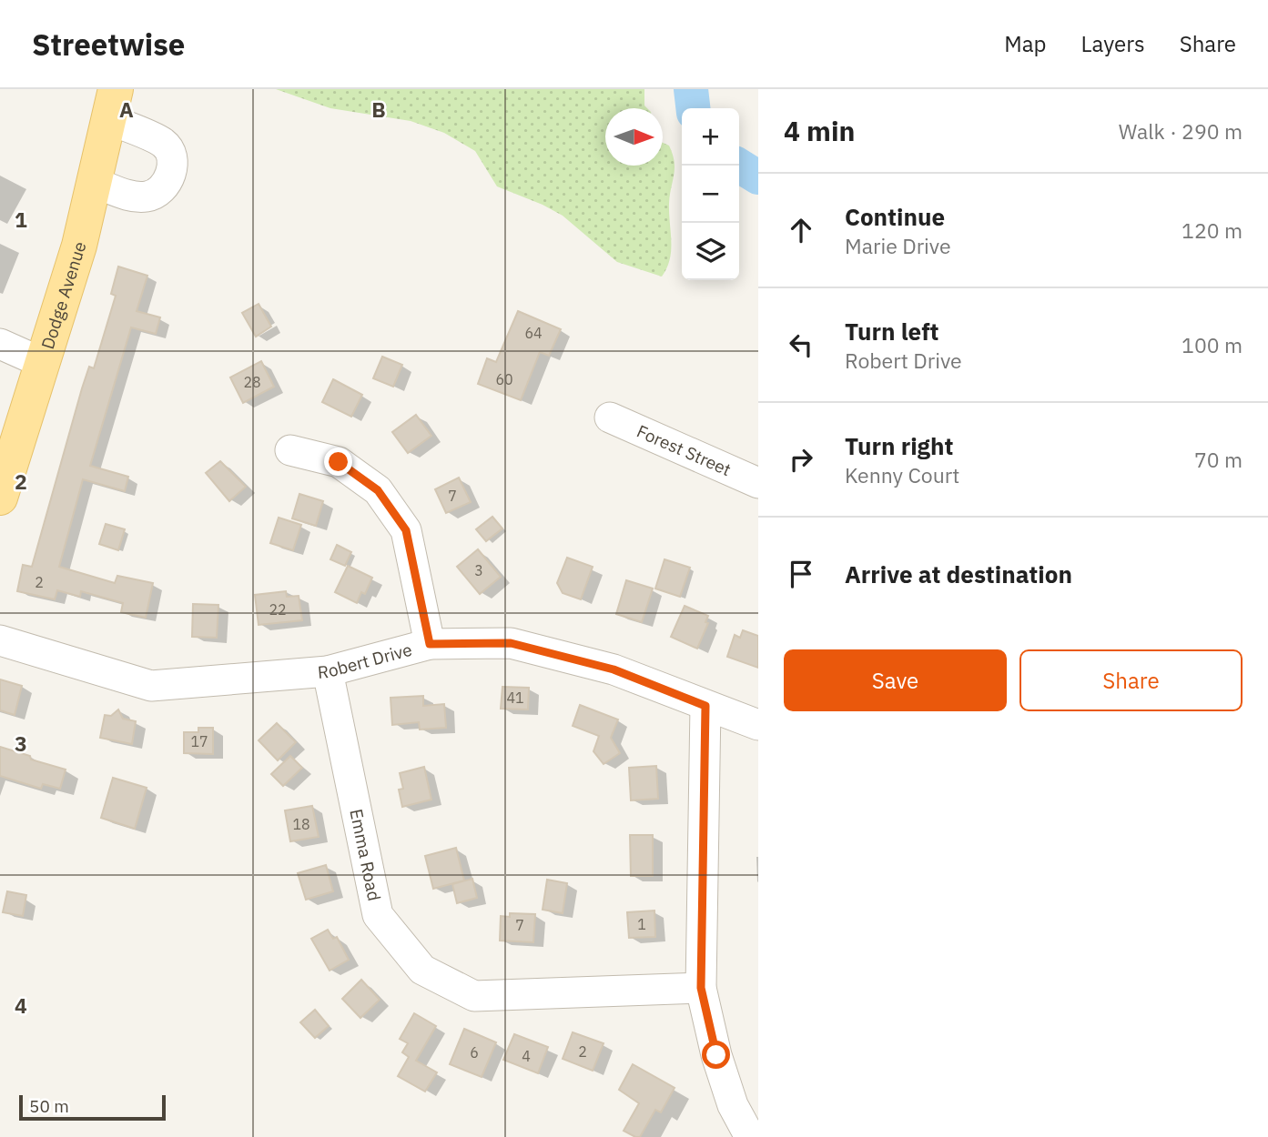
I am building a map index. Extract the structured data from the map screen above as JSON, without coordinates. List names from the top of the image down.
{
  "streets": {
    "main road": ["Dodge Avenue"],
    "street": ["Forest Street", "Robert Drive", "Emma Road"]
  },
  "crossings": [
    ["Robert Drive", "Emma Road"]
  ],
  "house_numbers": [
    "64",
    "60",
    "28",
    "7",
    "3",
    "2",
    "22",
    "41",
    "17",
    "18",
    "1",
    "7",
    "2",
    "6",
    "4"
  ],
  "scale_bar": "50 m",
  "north": "right",
  "page": {
    "header": "Streetwise",
    "nav": ["Map", "Layers", "Share"],
    "heading": ["4 min", "Walk · 290 m"],
    "map_buttons": ["+", "−"],
    "list": [
      ["Continue", "Marie Drive", "120 m"],
      ["Turn left", "Robert Drive", "100 m"],
      ["Turn right", "Kenny Court", "70 m"],
      "Arrive at destination"
    ],
    "buttons": ["Save", "Share"],
    "scale": "50 m"
  },
  "grid": {
    "columns": ["A", "B"],
    "rows": [
      "1",
      "2",
      "3",
      "4"
    ]
  }
}
